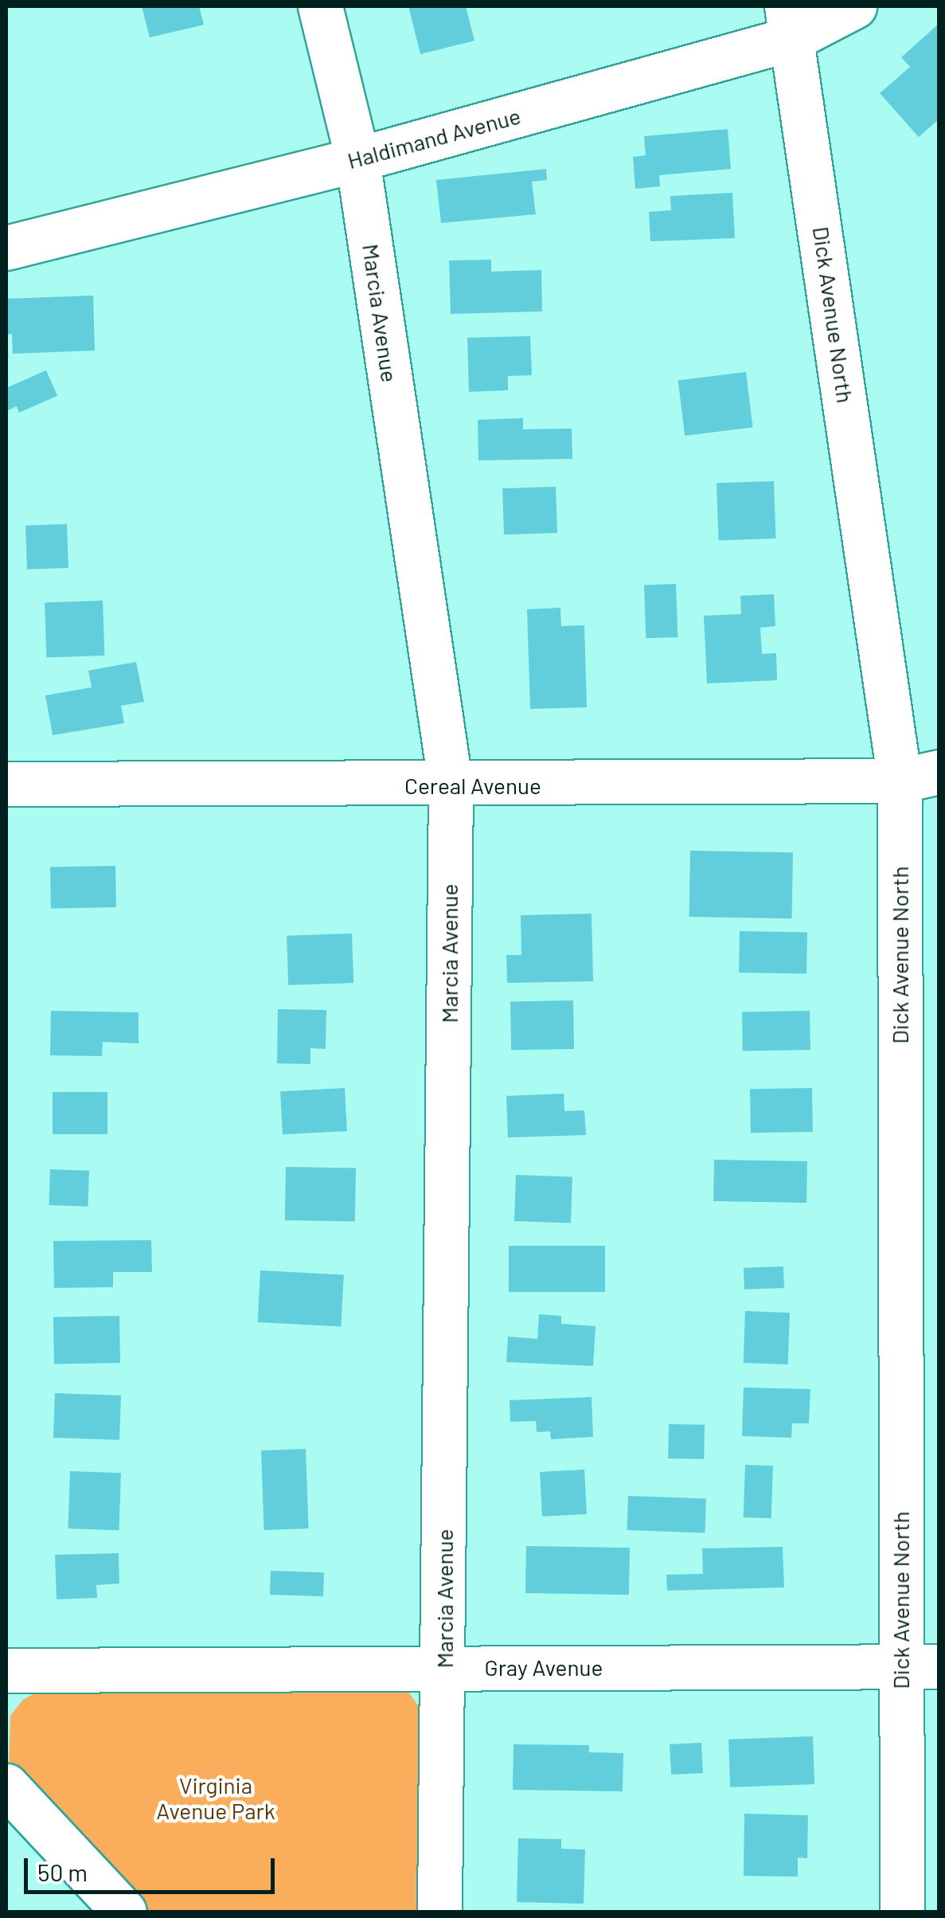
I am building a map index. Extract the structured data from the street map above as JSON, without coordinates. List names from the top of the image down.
{
  "streets": {
    "street": [
      "Haldimand Avenue",
      "Marcia Avenue",
      "Dick Avenue North",
      "Cereal Avenue",
      "Gray Avenue"
    ]
  },
  "crossings": [
    ["Haldimand Avenue", "Marcia Avenue"],
    ["Haldimand Avenue", "Dick Avenue North"],
    ["Marcia Avenue", "Cereal Avenue"],
    ["Marcia Avenue", "Gray Avenue"],
    ["Dick Avenue North", "Cereal Avenue"],
    ["Dick Avenue North", "Gray Avenue"]
  ],
  "parks": ["Virginia Avenue Park"],
  "scale_bar": "50 m"
}
